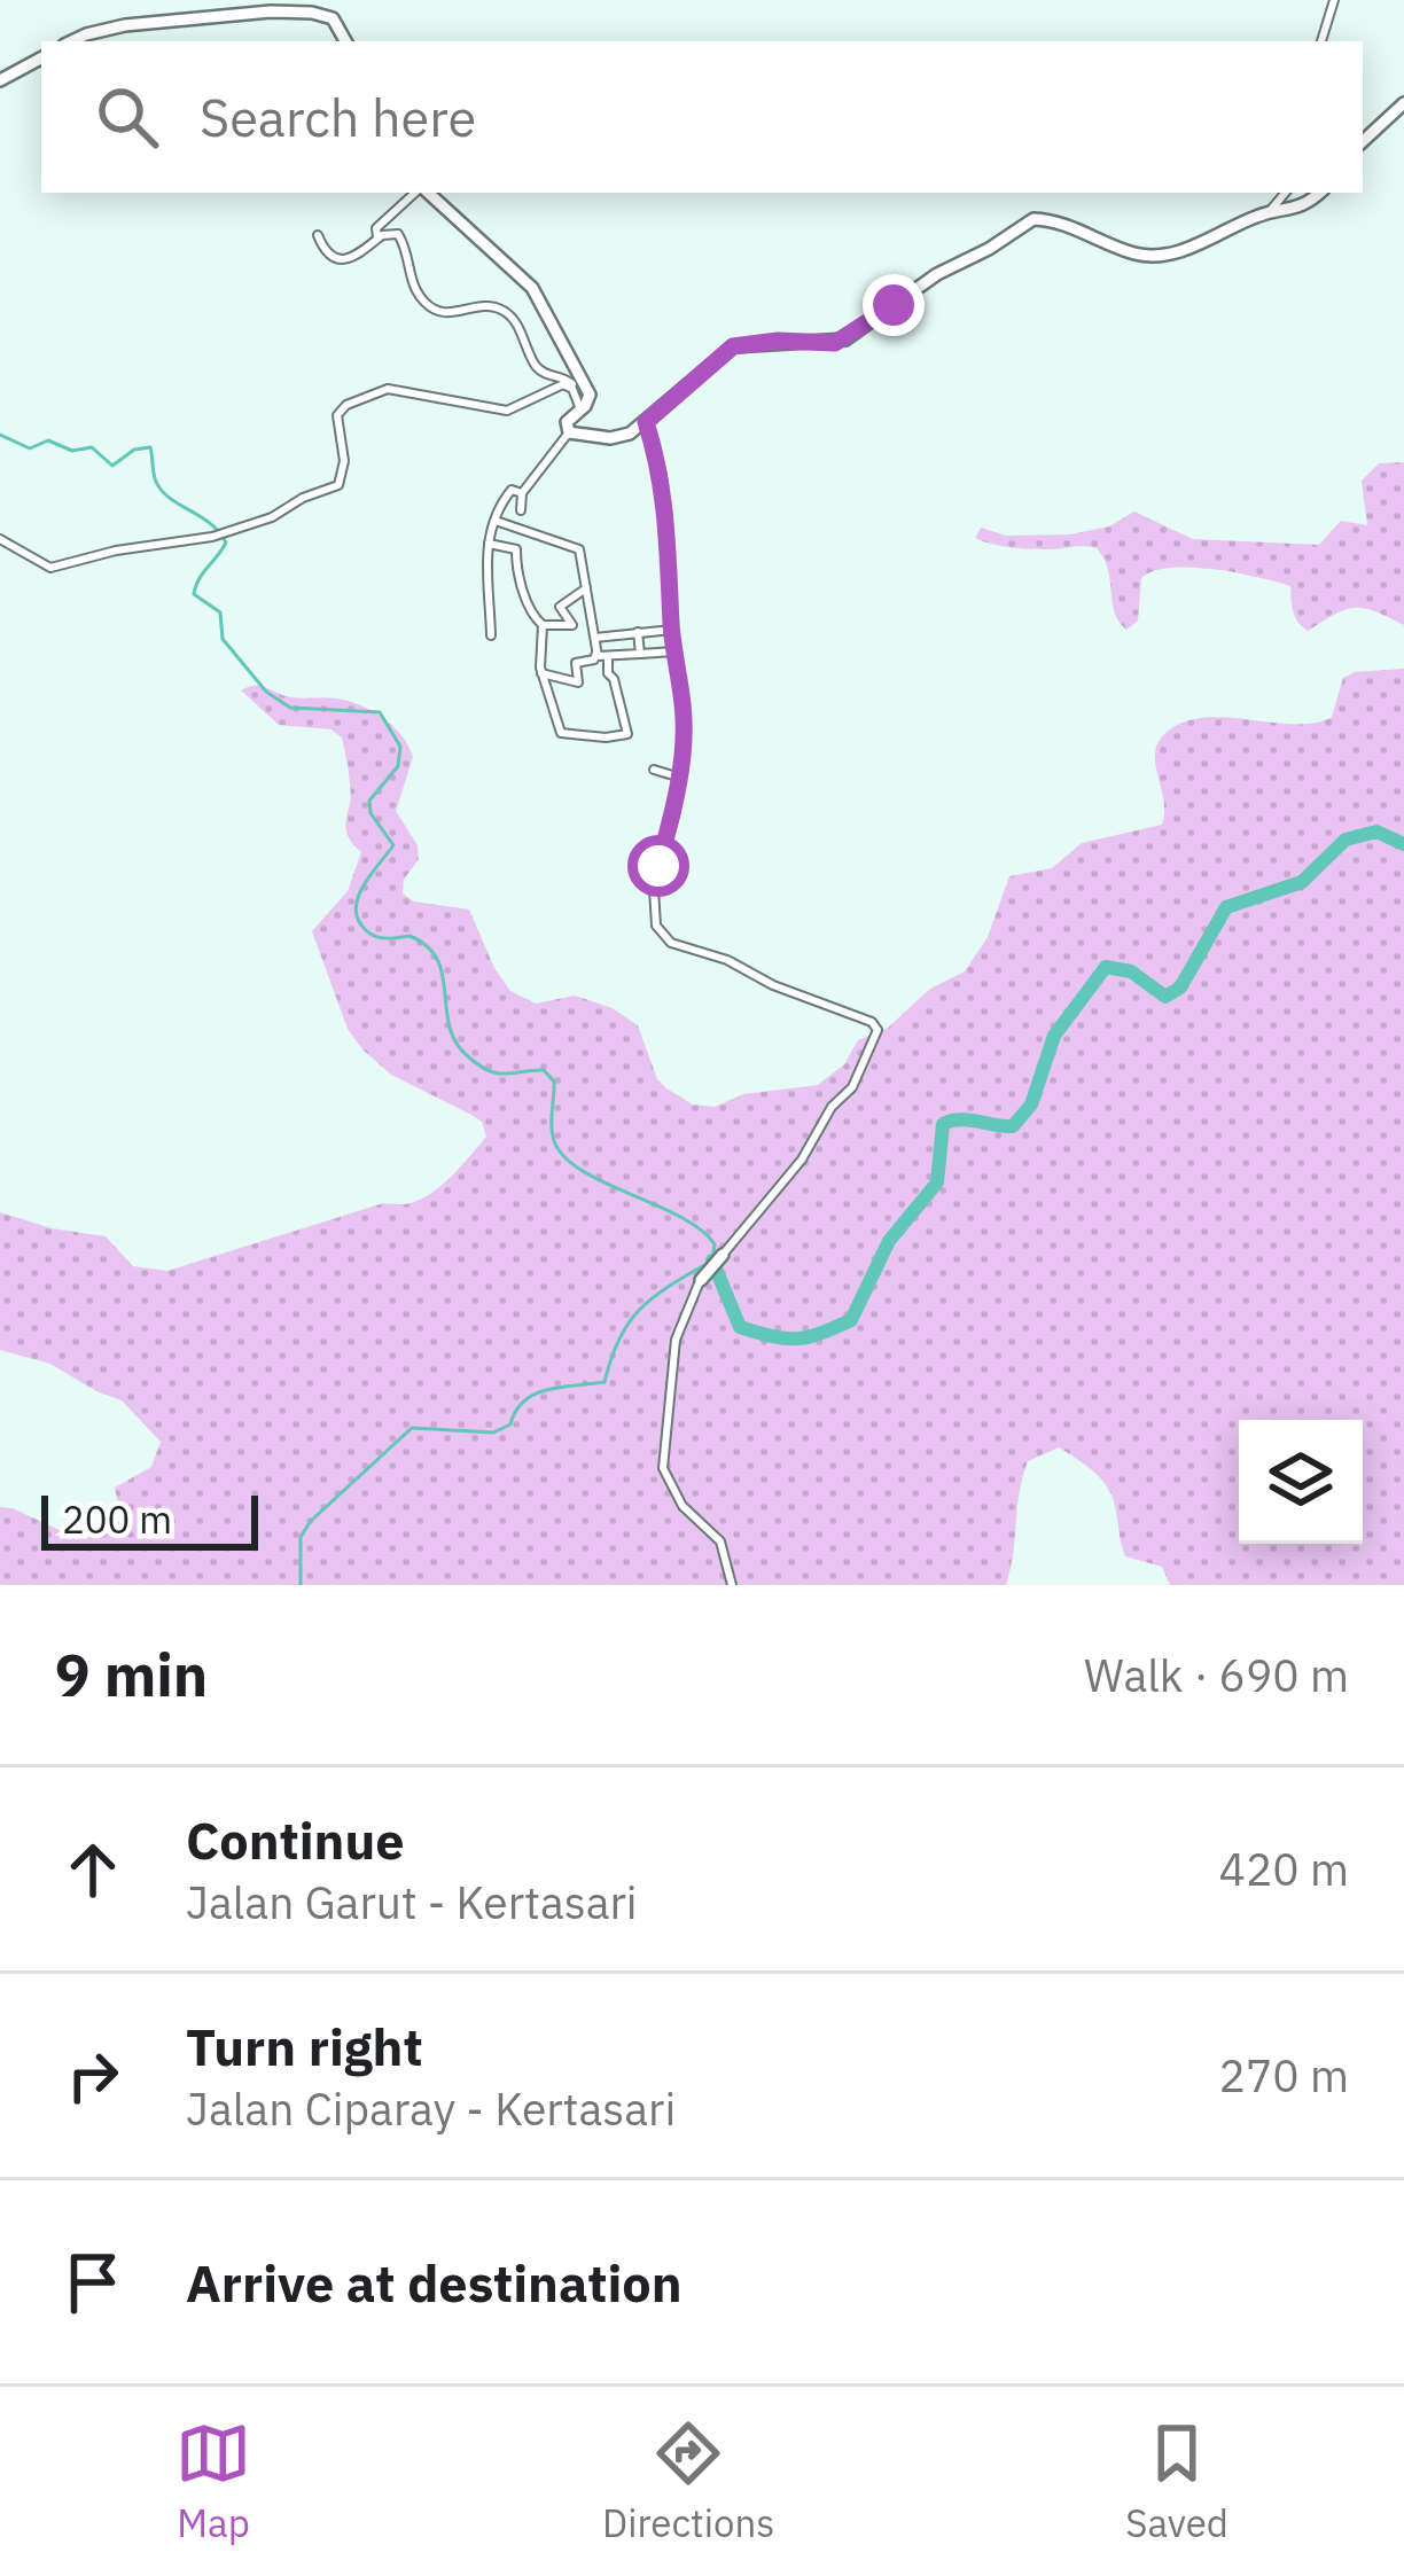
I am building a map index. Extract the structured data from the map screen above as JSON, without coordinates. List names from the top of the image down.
{
  "scale_bar": "200 m",
  "page": {
    "search": "Search here",
    "scale": "200 m",
    "heading": ["9 min", "Walk · 690 m"],
    "list": [
      ["Continue", "Jalan Garut - Kertasari", "420 m"],
      ["Turn right", "Jalan Ciparay - Kertasari", "270 m"],
      "Arrive at destination"
    ],
    "nav": ["Map", "Directions", "Saved"]
  }
}
